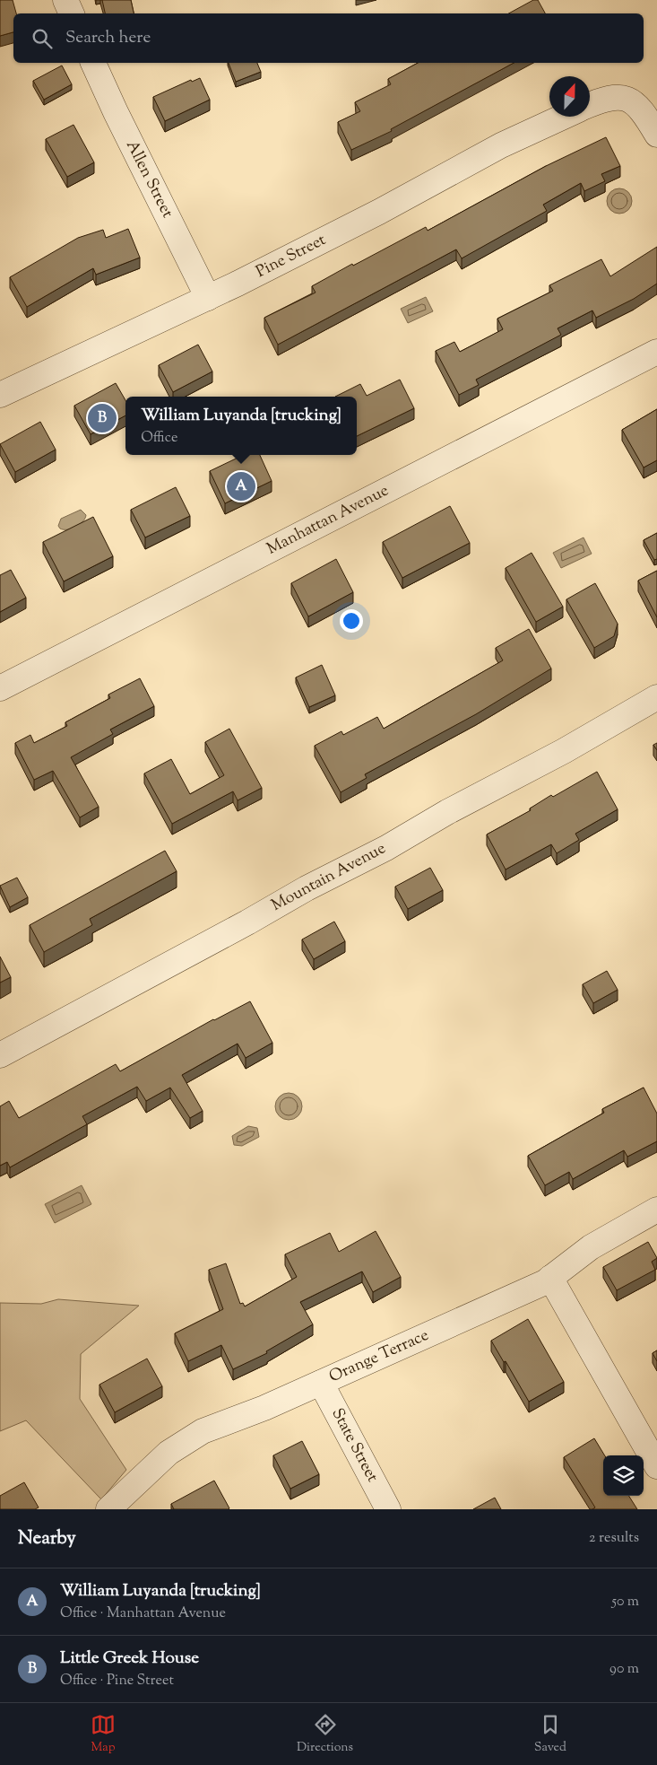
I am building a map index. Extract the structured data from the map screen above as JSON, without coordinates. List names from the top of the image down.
{
  "streets": {
    "street": [
      "Allen Street",
      "Pine Street",
      "Manhattan Avenue",
      "Mountain Avenue",
      "Orange Terrace",
      "State Street"
    ]
  },
  "crossings": [
    ["Allen Street", "Pine Street"],
    ["Orange Terrace", "State Street"]
  ],
  "north": "top",
  "page": {
    "search": "Search here",
    "popup": ["William Luyanda [trucking]", "Office"],
    "pins": ["B", "A"],
    "heading": ["Nearby", "2 results"],
    "list": [
      {
        "mark": "A",
        "name": "William Luyanda [trucking]",
        "note": "Office · Manhattan Avenue",
        "value": "50 m"
      },
      {
        "mark": "B",
        "name": "Little Greek House",
        "note": "Office · Pine Street",
        "value": "90 m"
      }
    ],
    "nav": ["Map", "Directions", "Saved"]
  }
}
